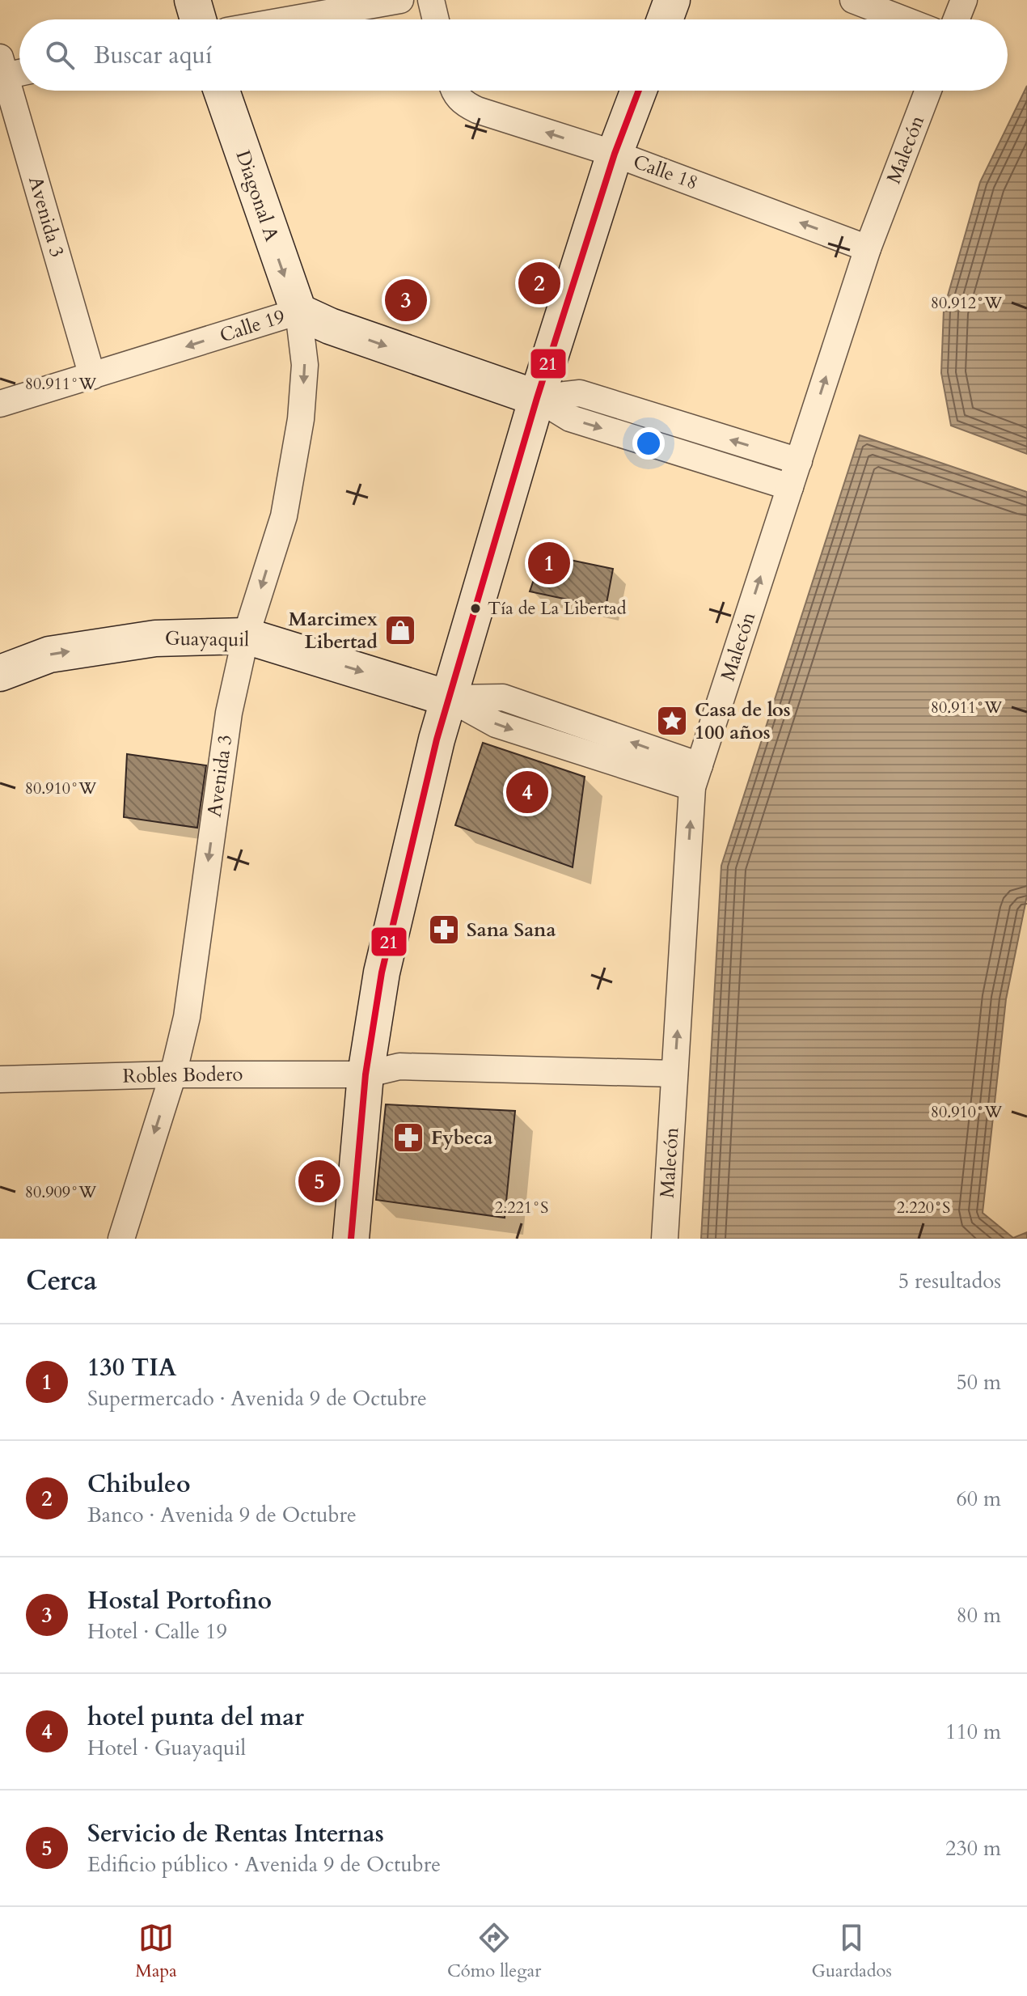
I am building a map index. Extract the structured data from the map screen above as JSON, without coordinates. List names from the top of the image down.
{
  "streets": {
    "main road": ["Diagonal A", "Calle 19", "Guayaquil"],
    "street": [
      "Malecón",
      "Calle 18",
      "Avenida 3",
      "Robles Bodero"
    ]
  },
  "crossings": [
    ["Malecón", "Calle 18"],
    ["Malecón", "Calle 19"],
    ["Malecón", "Guayaquil"],
    ["Malecón", "Robles Bodero"],
    ["Diagonal A", "Avenida 3"],
    ["Diagonal A", "Calle 19"],
    ["Avenida 3", "Calle 19"],
    ["Avenida 3", "Guayaquil"],
    ["Avenida 3", "Robles Bodero"]
  ],
  "one_way": [
    "Malecón",
    "Calle 18",
    "Diagonal A",
    "Avenida 3",
    "Guayaquil"
  ],
  "places": {
    "other": ["Tía de La Libertad"],
    "shop": ["Marcimex Libertad"],
    "place": ["Casa de los 100 años"],
    "pharmacy": ["Sana Sana", "Fybeca"]
  },
  "lines": ["transit line 21"],
  "page": {
    "search": "Buscar aquí",
    "pins": [
      "2",
      "3",
      "1",
      "4",
      "5"
    ],
    "heading": ["Cerca", "5 resultados"],
    "list": [
      {
        "mark": "1",
        "name": "130 TIA",
        "note": "Supermercado · Avenida 9 de Octubre",
        "value": "50 m"
      },
      {
        "mark": "2",
        "name": "Chibuleo",
        "note": "Banco · Avenida 9 de Octubre",
        "value": "60 m"
      },
      {
        "mark": "3",
        "name": "Hostal Portofino",
        "note": "Hotel · Calle 19",
        "value": "80 m"
      },
      {
        "mark": "4",
        "name": "hotel punta del mar",
        "note": "Hotel · Guayaquil",
        "value": "110 m"
      },
      {
        "mark": "5",
        "name": "Servicio de Rentas Internas",
        "note": "Edificio público · Avenida 9 de Octubre",
        "value": "230 m"
      }
    ],
    "nav": ["Mapa", "Cómo llegar", "Guardados"]
  },
  "coordinates": [
    "80.912°W",
    "80.911°W",
    "80.910°W",
    "80.909°W",
    "2.221°S",
    "2.220°S"
  ]
}
